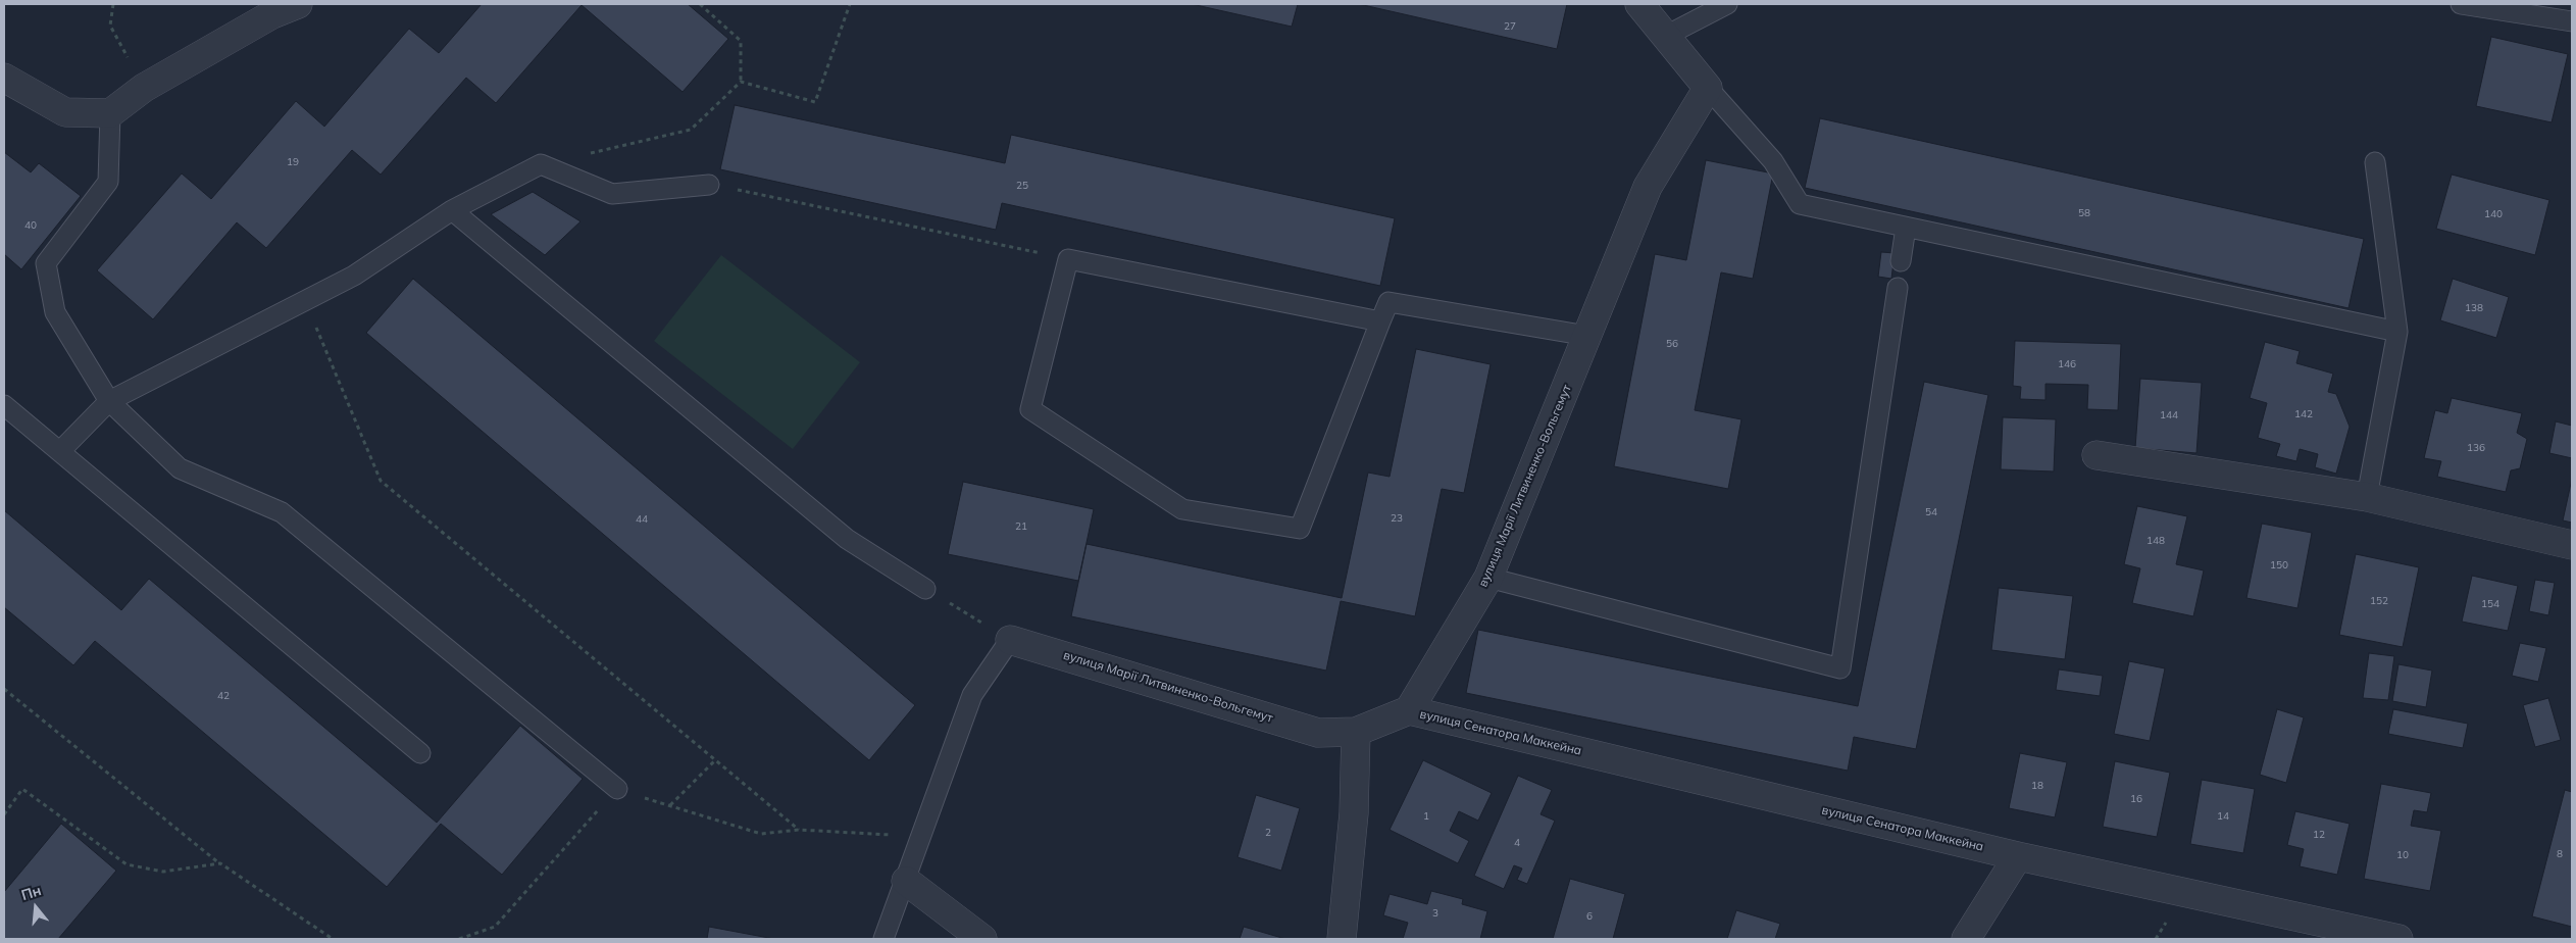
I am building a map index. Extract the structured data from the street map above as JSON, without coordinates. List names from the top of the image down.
{
  "streets": {
    "street": ["вулиця Марії Литвиненко-Вольгемут", "вулиця Сенатора Маккейна"]
  },
  "crossings": [
    ["вулиця Марії Литвиненко-Вольгемут", "вулиця Сенатора Маккейна"]
  ],
  "house_numbers": [
    "27",
    "19",
    "25",
    "58",
    "140",
    "40",
    "138",
    "56",
    "146",
    "142",
    "144",
    "136",
    "54",
    "23",
    "44",
    "21",
    "148",
    "150",
    "152",
    "154",
    "42",
    "18",
    "16",
    "1",
    "14",
    "2",
    "12",
    "4",
    "8",
    "10",
    "3",
    "6"
  ],
  "north": "top"
}
